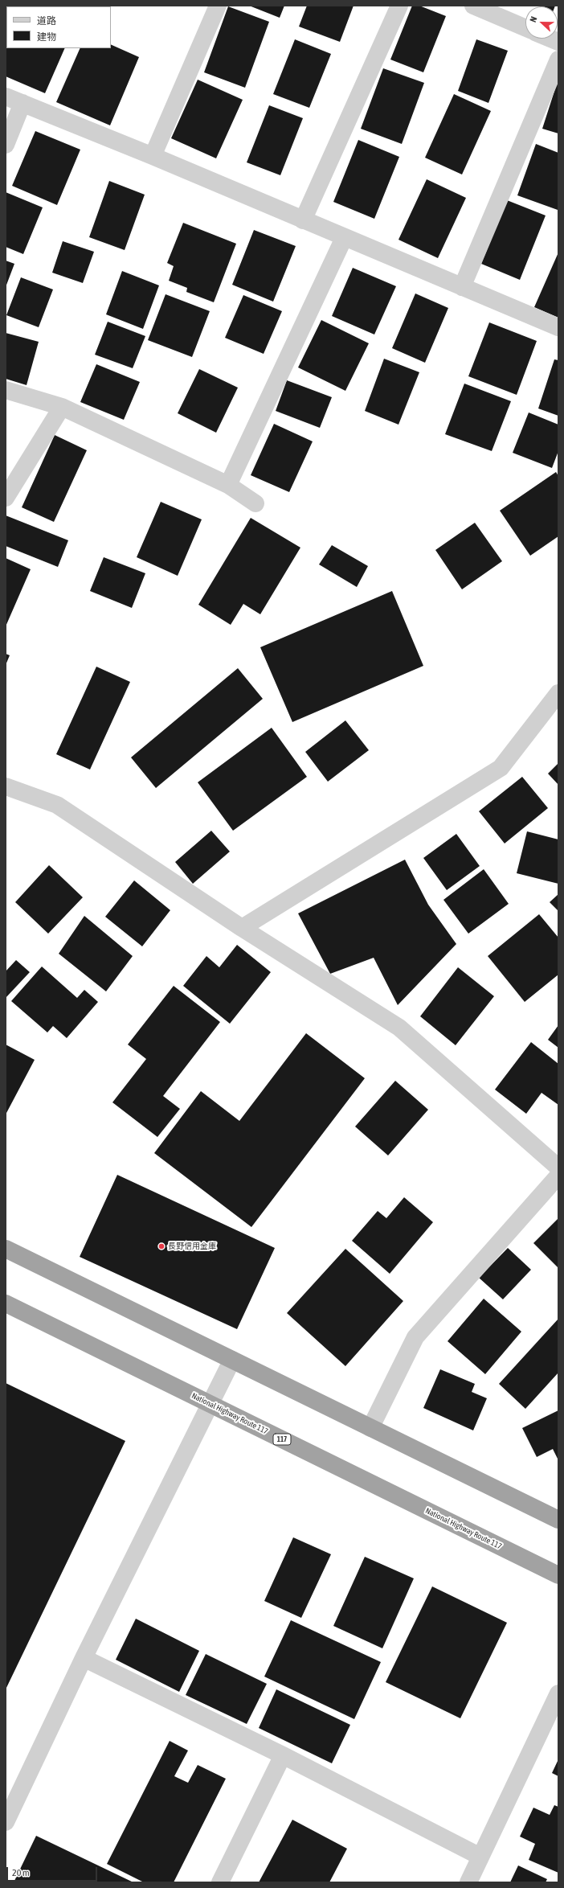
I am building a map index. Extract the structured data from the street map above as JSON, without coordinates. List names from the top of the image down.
{
  "streets": {
    "highway": ["National Highway Route 117", "117"]
  },
  "places": ["長野信用金庫"],
  "legend": ["道路", "建物"],
  "scale_bar": "20 m",
  "north": "left"
}
